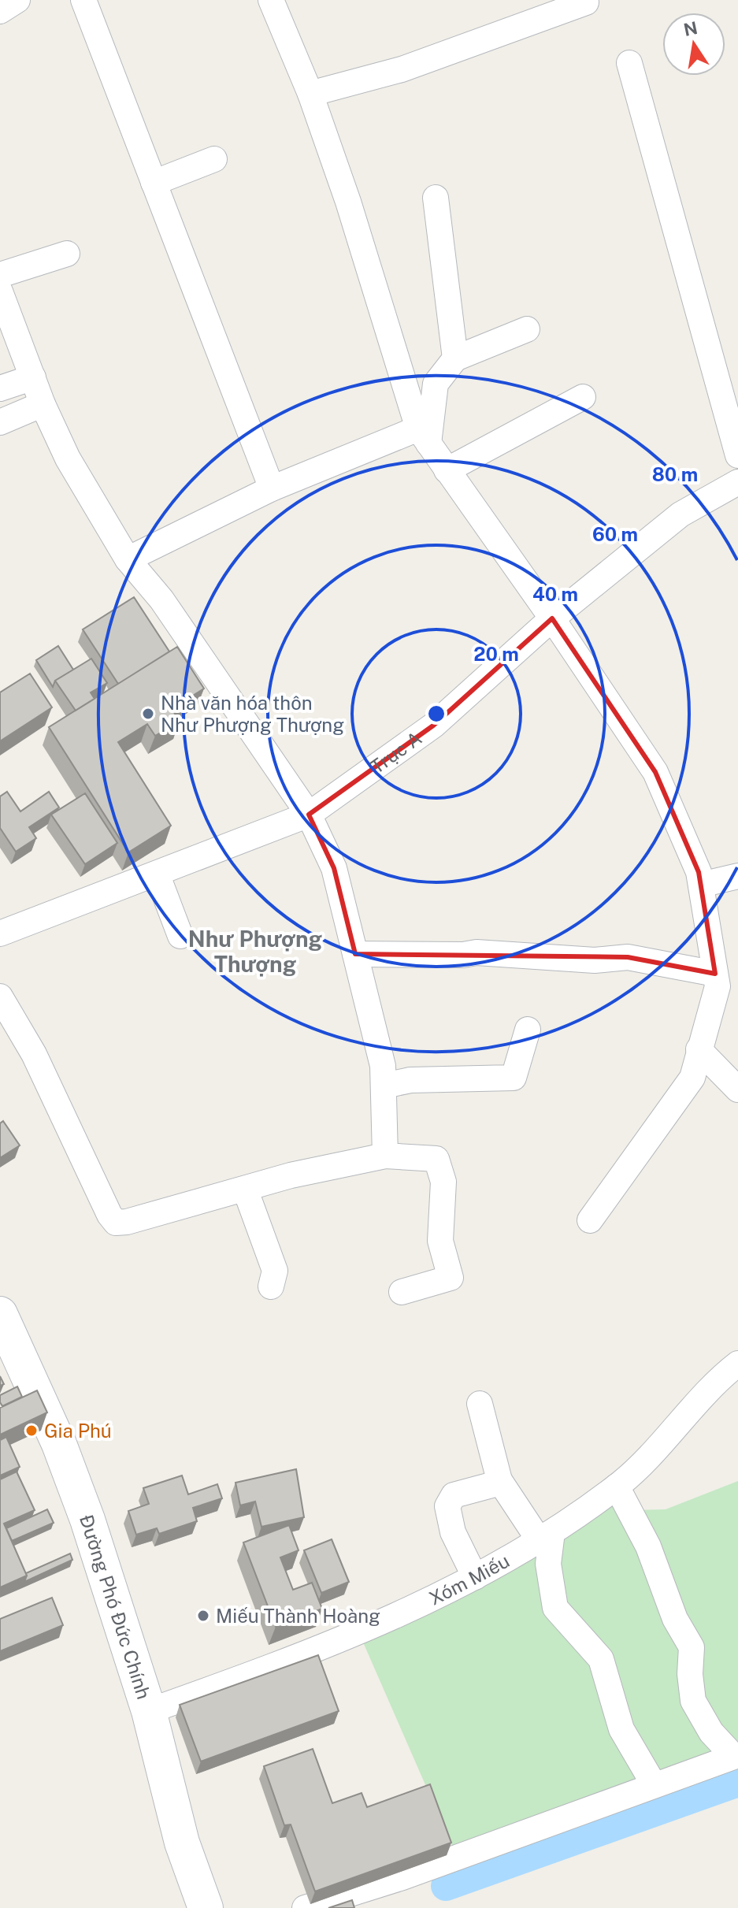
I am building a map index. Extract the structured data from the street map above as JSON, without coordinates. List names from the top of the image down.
{
  "streets": {
    "main road": ["Đường Phó Đức Chính"],
    "street": ["Trục A", "Xóm Miếu"]
  },
  "crossings": [
    ["Xóm Miếu", "Đường Phó Đức Chính"]
  ],
  "districts": ["Như Phượng Thượng"],
  "places": ["Nhà văn hóa thôn Như Phượng Thượng", "Gia Phú", "Miếu Thành Hoàng"],
  "north": "top",
  "rings": [
    "80 m",
    "60 m",
    "40 m",
    "20 m"
  ]
}
